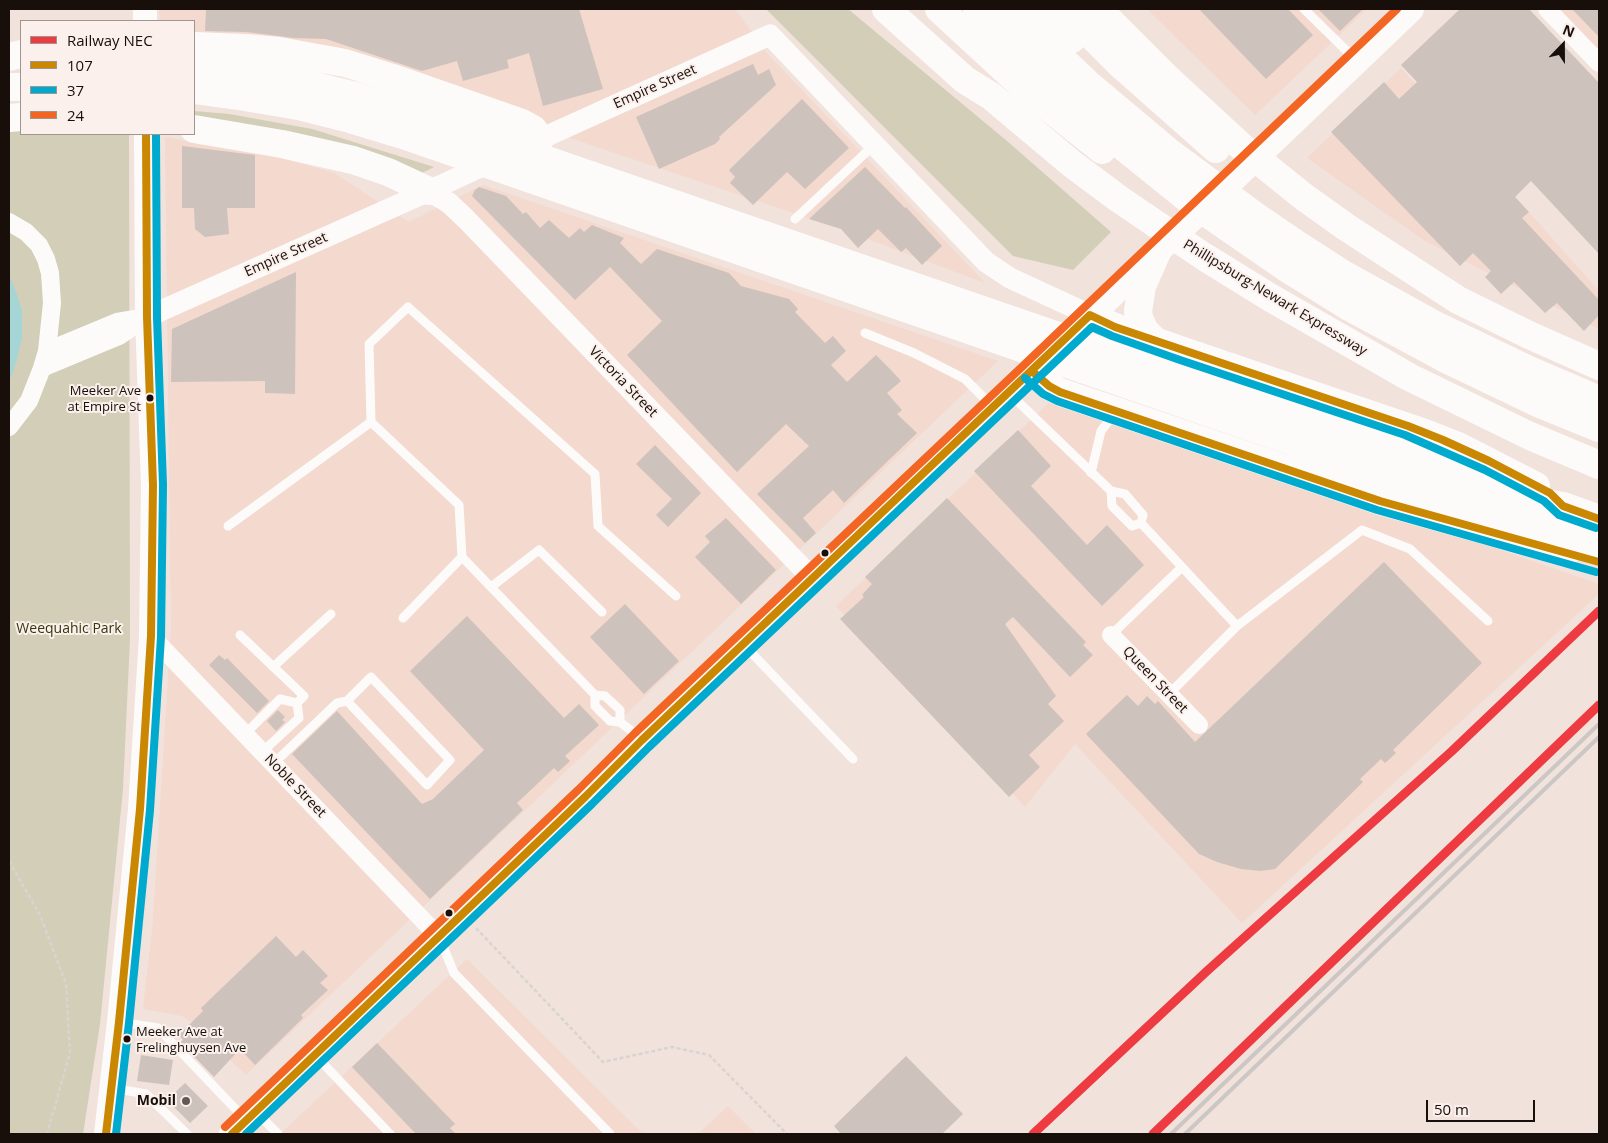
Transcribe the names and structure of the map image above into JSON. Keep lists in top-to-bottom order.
{
  "streets": {
    "highway": ["Phillipsburg-Newark Expressway"],
    "street": [
      "Empire Street",
      "Victoria Street",
      "Queen Street",
      "Noble Street"
    ]
  },
  "crossings": [
    ["Empire Street", "Victoria Street"]
  ],
  "parks": ["Weequahic Park"],
  "places": ["Meeker Ave at Empire St", "Meeker Ave at Frelinghuysen Ave", "Mobil"],
  "lines": [
    "transit line 24",
    "transit line 107",
    "transit line 37",
    "rail line NEC"
  ],
  "legend": [
    "Railway NEC",
    "107",
    "37",
    "24"
  ],
  "scale_bar": "50 m",
  "north": "top"
}
